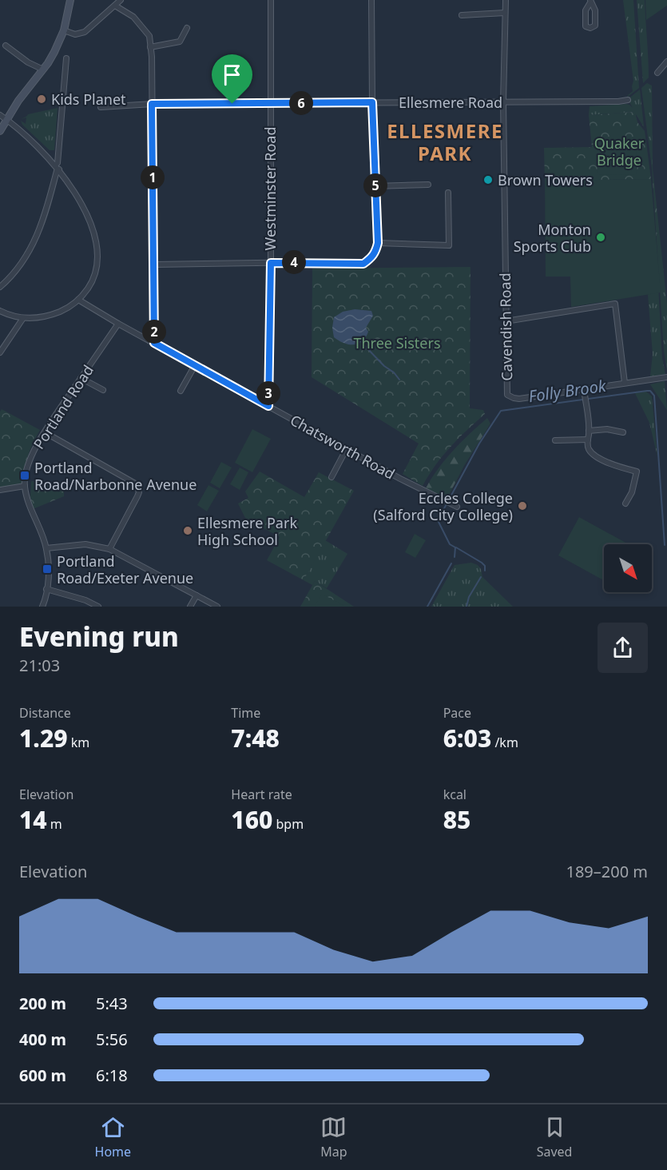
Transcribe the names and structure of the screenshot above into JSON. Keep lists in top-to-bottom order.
{
  "streets": {
    "street": [
      "Ellesmere Road",
      "Westminster Road",
      "Cavendish Road",
      "Portland Road",
      "Chatsworth Road"
    ]
  },
  "crossings": [
    ["Ellesmere Road", "Westminster Road"],
    ["Ellesmere Road", "Cavendish Road"],
    ["Westminster Road", "Chatsworth Road"],
    ["Portland Road", "Chatsworth Road"]
  ],
  "districts": ["ELLESMERE PARK"],
  "water": ["Folly Brook"],
  "parks": ["Quaker Bridge", "Three Sisters"],
  "places": {
    "other": [
      "Kids Planet",
      "Brown Towers",
      "Monton Sports Club",
      "Eccles College (Salford City College)",
      "Ellesmere Park High School"
    ],
    "transit": ["Portland Road/Narbonne Avenue", "Portland Road/Exeter Avenue"]
  },
  "north": "bottom right",
  "page": {
    "pins": [
      "6",
      "1",
      "5",
      "4",
      "2",
      "3"
    ],
    "heading": ["Evening run", "21:03"],
    "stats": [
      ["Distance", "1.29 km"],
      ["Time", "7:48"],
      ["Pace", "6:03 /km"],
      ["Elevation", "14 m"],
      ["Heart rate", "160 bpm"],
      ["kcal", "85"]
    ],
    "chart": ["Elevation", "189–200 m"],
    "list": [
      {
        "name": "200 m",
        "note": "5:43"
      },
      {
        "name": "400 m",
        "note": "5:56"
      },
      {
        "name": "600 m",
        "note": "6:18"
      }
    ],
    "tabs": ["Home", "Map", "Saved"]
  }
}
